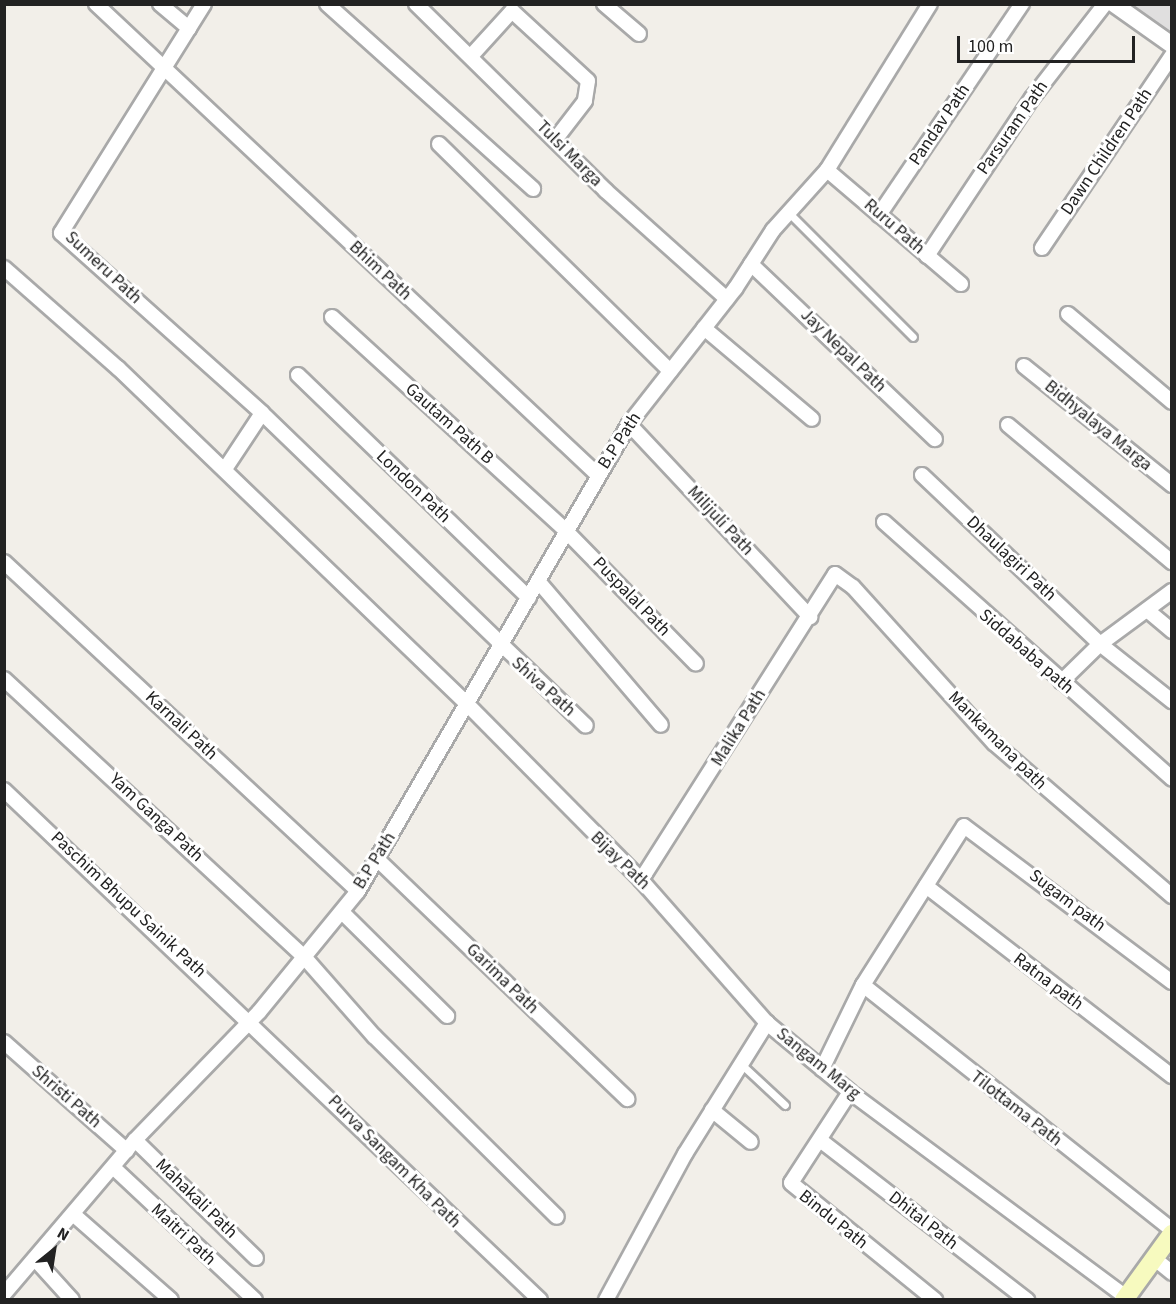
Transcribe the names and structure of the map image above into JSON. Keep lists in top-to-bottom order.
{
  "streets": {
    "street": [
      "Pandav Path",
      "Parsuram Path",
      "Dawn Children Path",
      "Tulsi Marga",
      "Ruru Path",
      "Sumeru Path",
      "Bhim Path",
      "Jay Nepal Path",
      "Gautam Path B",
      "Bidhyalaya Marga",
      "B.P Path",
      "London Path",
      "Milijuli Path",
      "Dhaulagiri Path",
      "Puspalal Path",
      "Siddababa path",
      "Shiva Path",
      "Karnali Path",
      "Malika Path",
      "Mankamana path",
      "Yam Ganga Path",
      "Bijay Path",
      "Sugam path",
      "Paschim Bhupu Sainik Path",
      "Garima Path",
      "Ratna path",
      "Sangam Marg",
      "Shristi Path",
      "Tilottama Path",
      "Purva Sangam Kha Path",
      "Mahakali Path",
      "Bindu Path",
      "Dhital Path",
      "Maitri Path"
    ]
  },
  "crossings": [
    ["Pandav Path", "Ruru Path"],
    ["Parsuram Path", "Ruru Path"],
    ["Tulsi Marga", "B.P Path"],
    ["Ruru Path", "B.P Path"],
    ["Sumeru Path", "Bhim Path"],
    ["Sumeru Path", "Shiva Path"],
    ["Bhim Path", "B.P Path"],
    ["Jay Nepal Path", "B.P Path"],
    ["Gautam Path B", "B.P Path"],
    ["Gautam Path B", "Puspalal Path"],
    ["B.P Path", "London Path"],
    ["B.P Path", "Milijuli Path"],
    ["B.P Path", "Puspalal Path"],
    ["B.P Path", "Shiva Path"],
    ["B.P Path", "Karnali Path"],
    ["B.P Path", "Yam Ganga Path"],
    ["B.P Path", "Bijay Path"],
    ["B.P Path", "Paschim Bhupu Sainik Path"],
    ["B.P Path", "Garima Path"],
    ["B.P Path", "Shristi Path"],
    ["B.P Path", "Purva Sangam Kha Path"],
    ["B.P Path", "Mahakali Path"],
    ["B.P Path", "Maitri Path"],
    ["Milijuli Path", "Malika Path"],
    ["Malika Path", "Mankamana path"],
    ["Malika Path", "Bijay Path"],
    ["Bijay Path", "Sangam Marg"],
    ["Sugam path", "Ratna path"],
    ["Paschim Bhupu Sainik Path", "Purva Sangam Kha Path"],
    ["Sangam Marg", "Bindu Path"],
    ["Shristi Path", "Mahakali Path"],
    ["Bindu Path", "Dhital Path"]
  ],
  "scale_bar": "100 m",
  "north": "top right"
}
